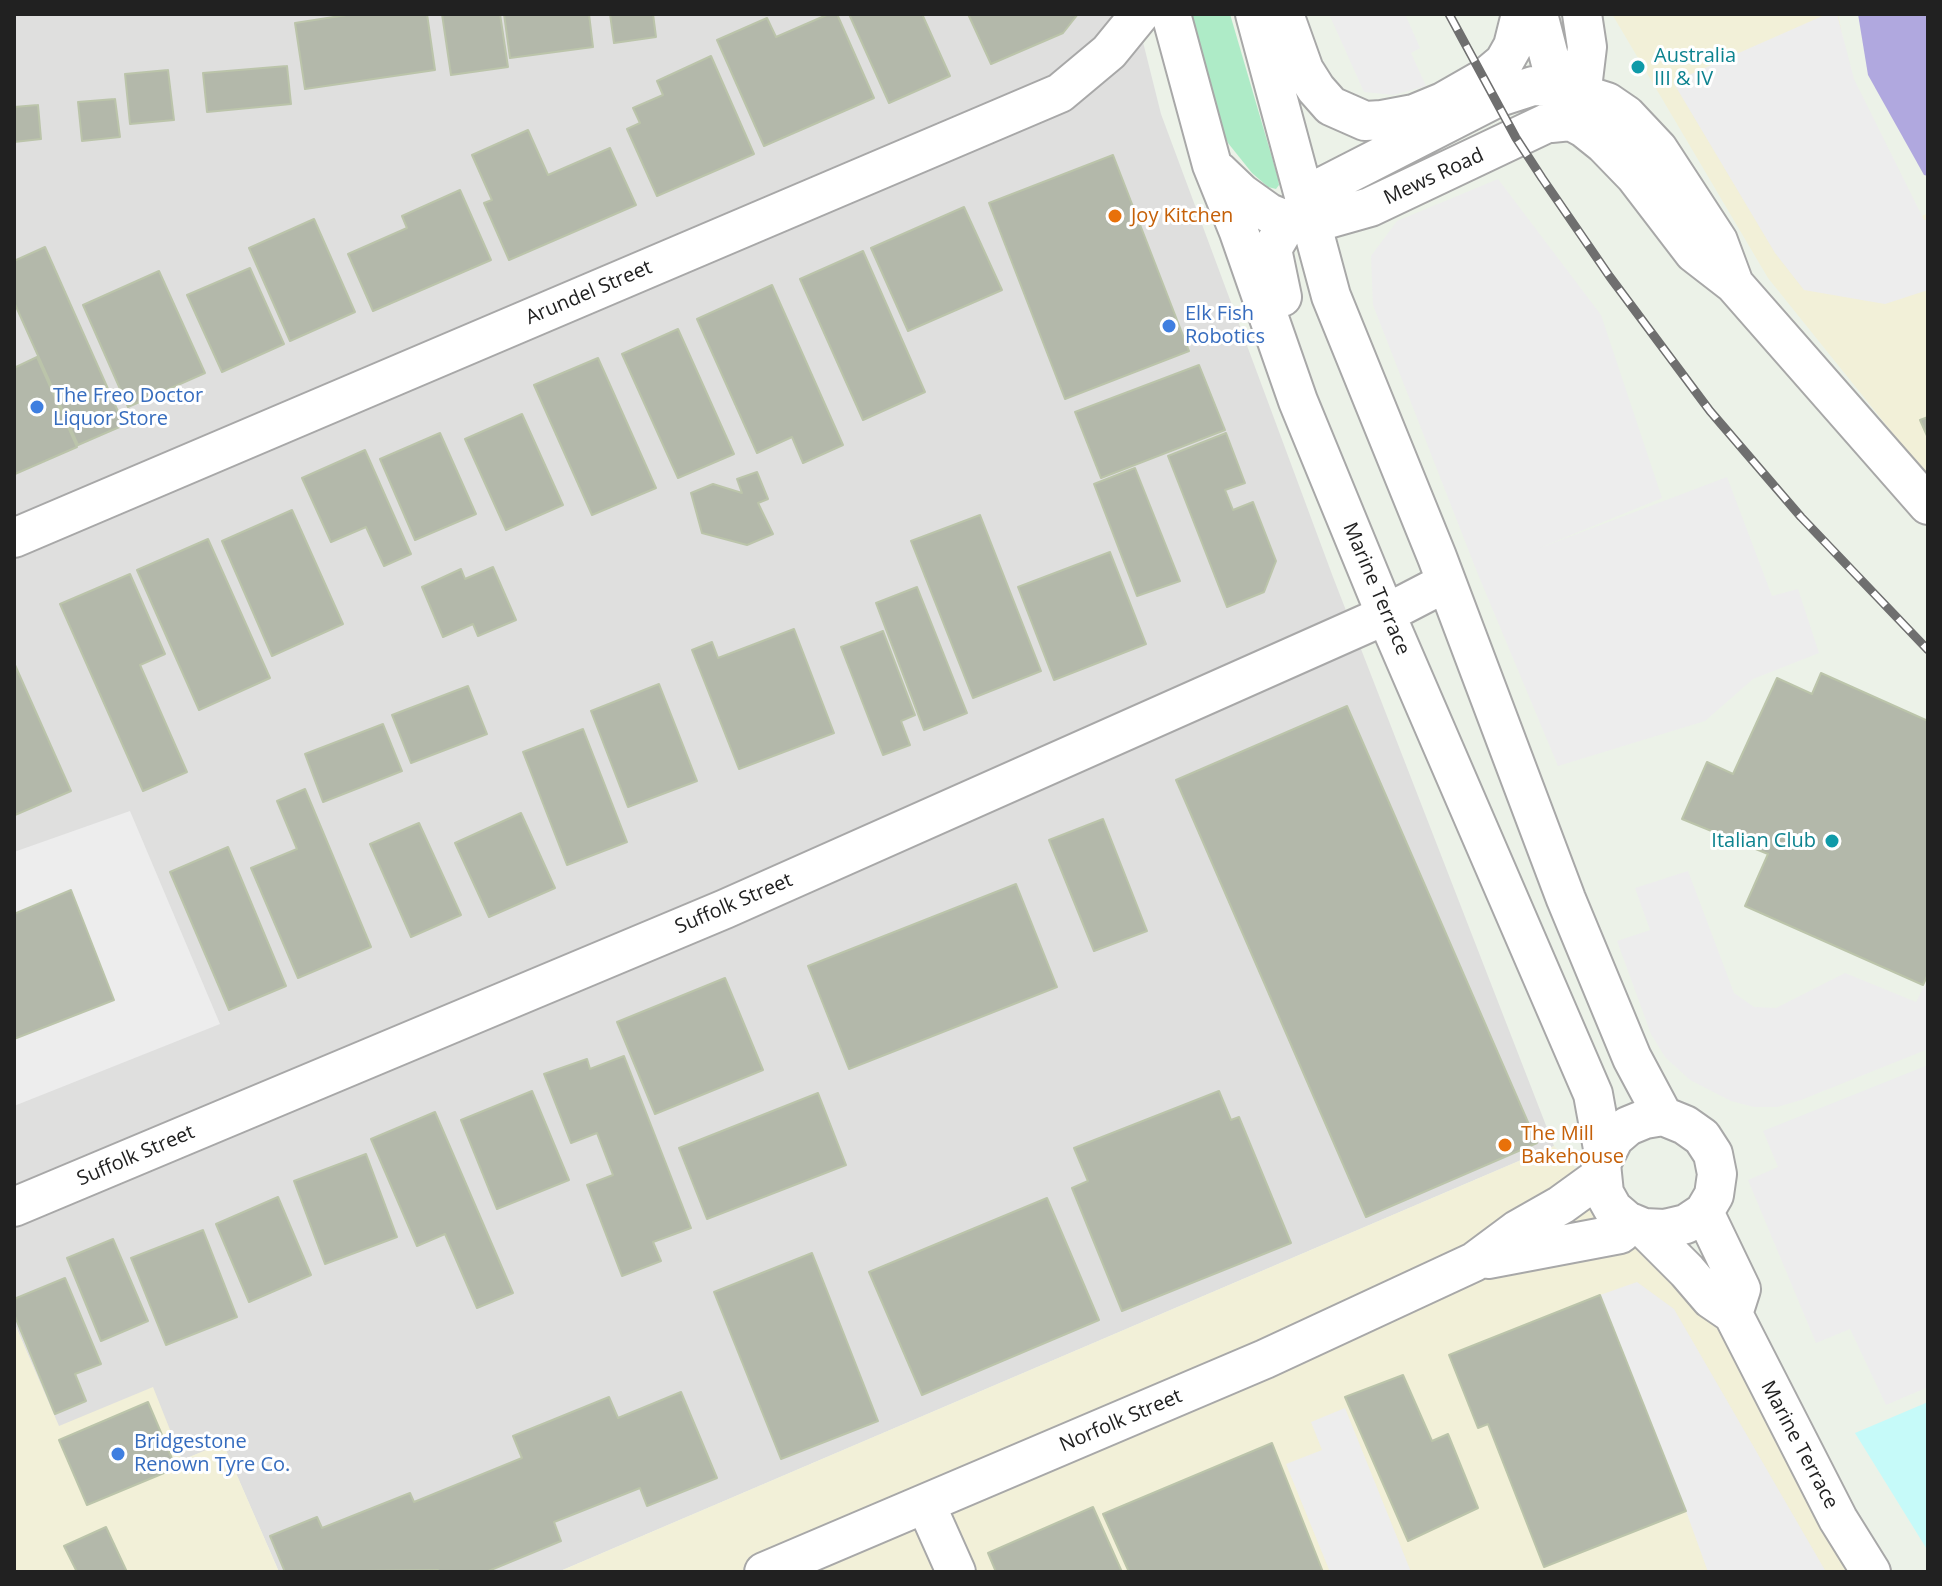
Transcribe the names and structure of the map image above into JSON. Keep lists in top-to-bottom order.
{
  "streets": {
    "street": [
      "Mews Road",
      "Arundel Street",
      "Marine Terrace",
      "Suffolk Street",
      "Norfolk Street"
    ]
  },
  "crossings": [
    ["Marine Terrace", "Suffolk Street"],
    ["Marine Terrace", "Norfolk Street"]
  ],
  "places": [
    "Australia III & IV",
    "Joy Kitchen",
    "Elk Fish Robotics",
    "The Freo Doctor Liquor Store",
    "Italian Club",
    "The Mill Bakehouse",
    "Bridgestone Renown Tyre Co."
  ]
}
